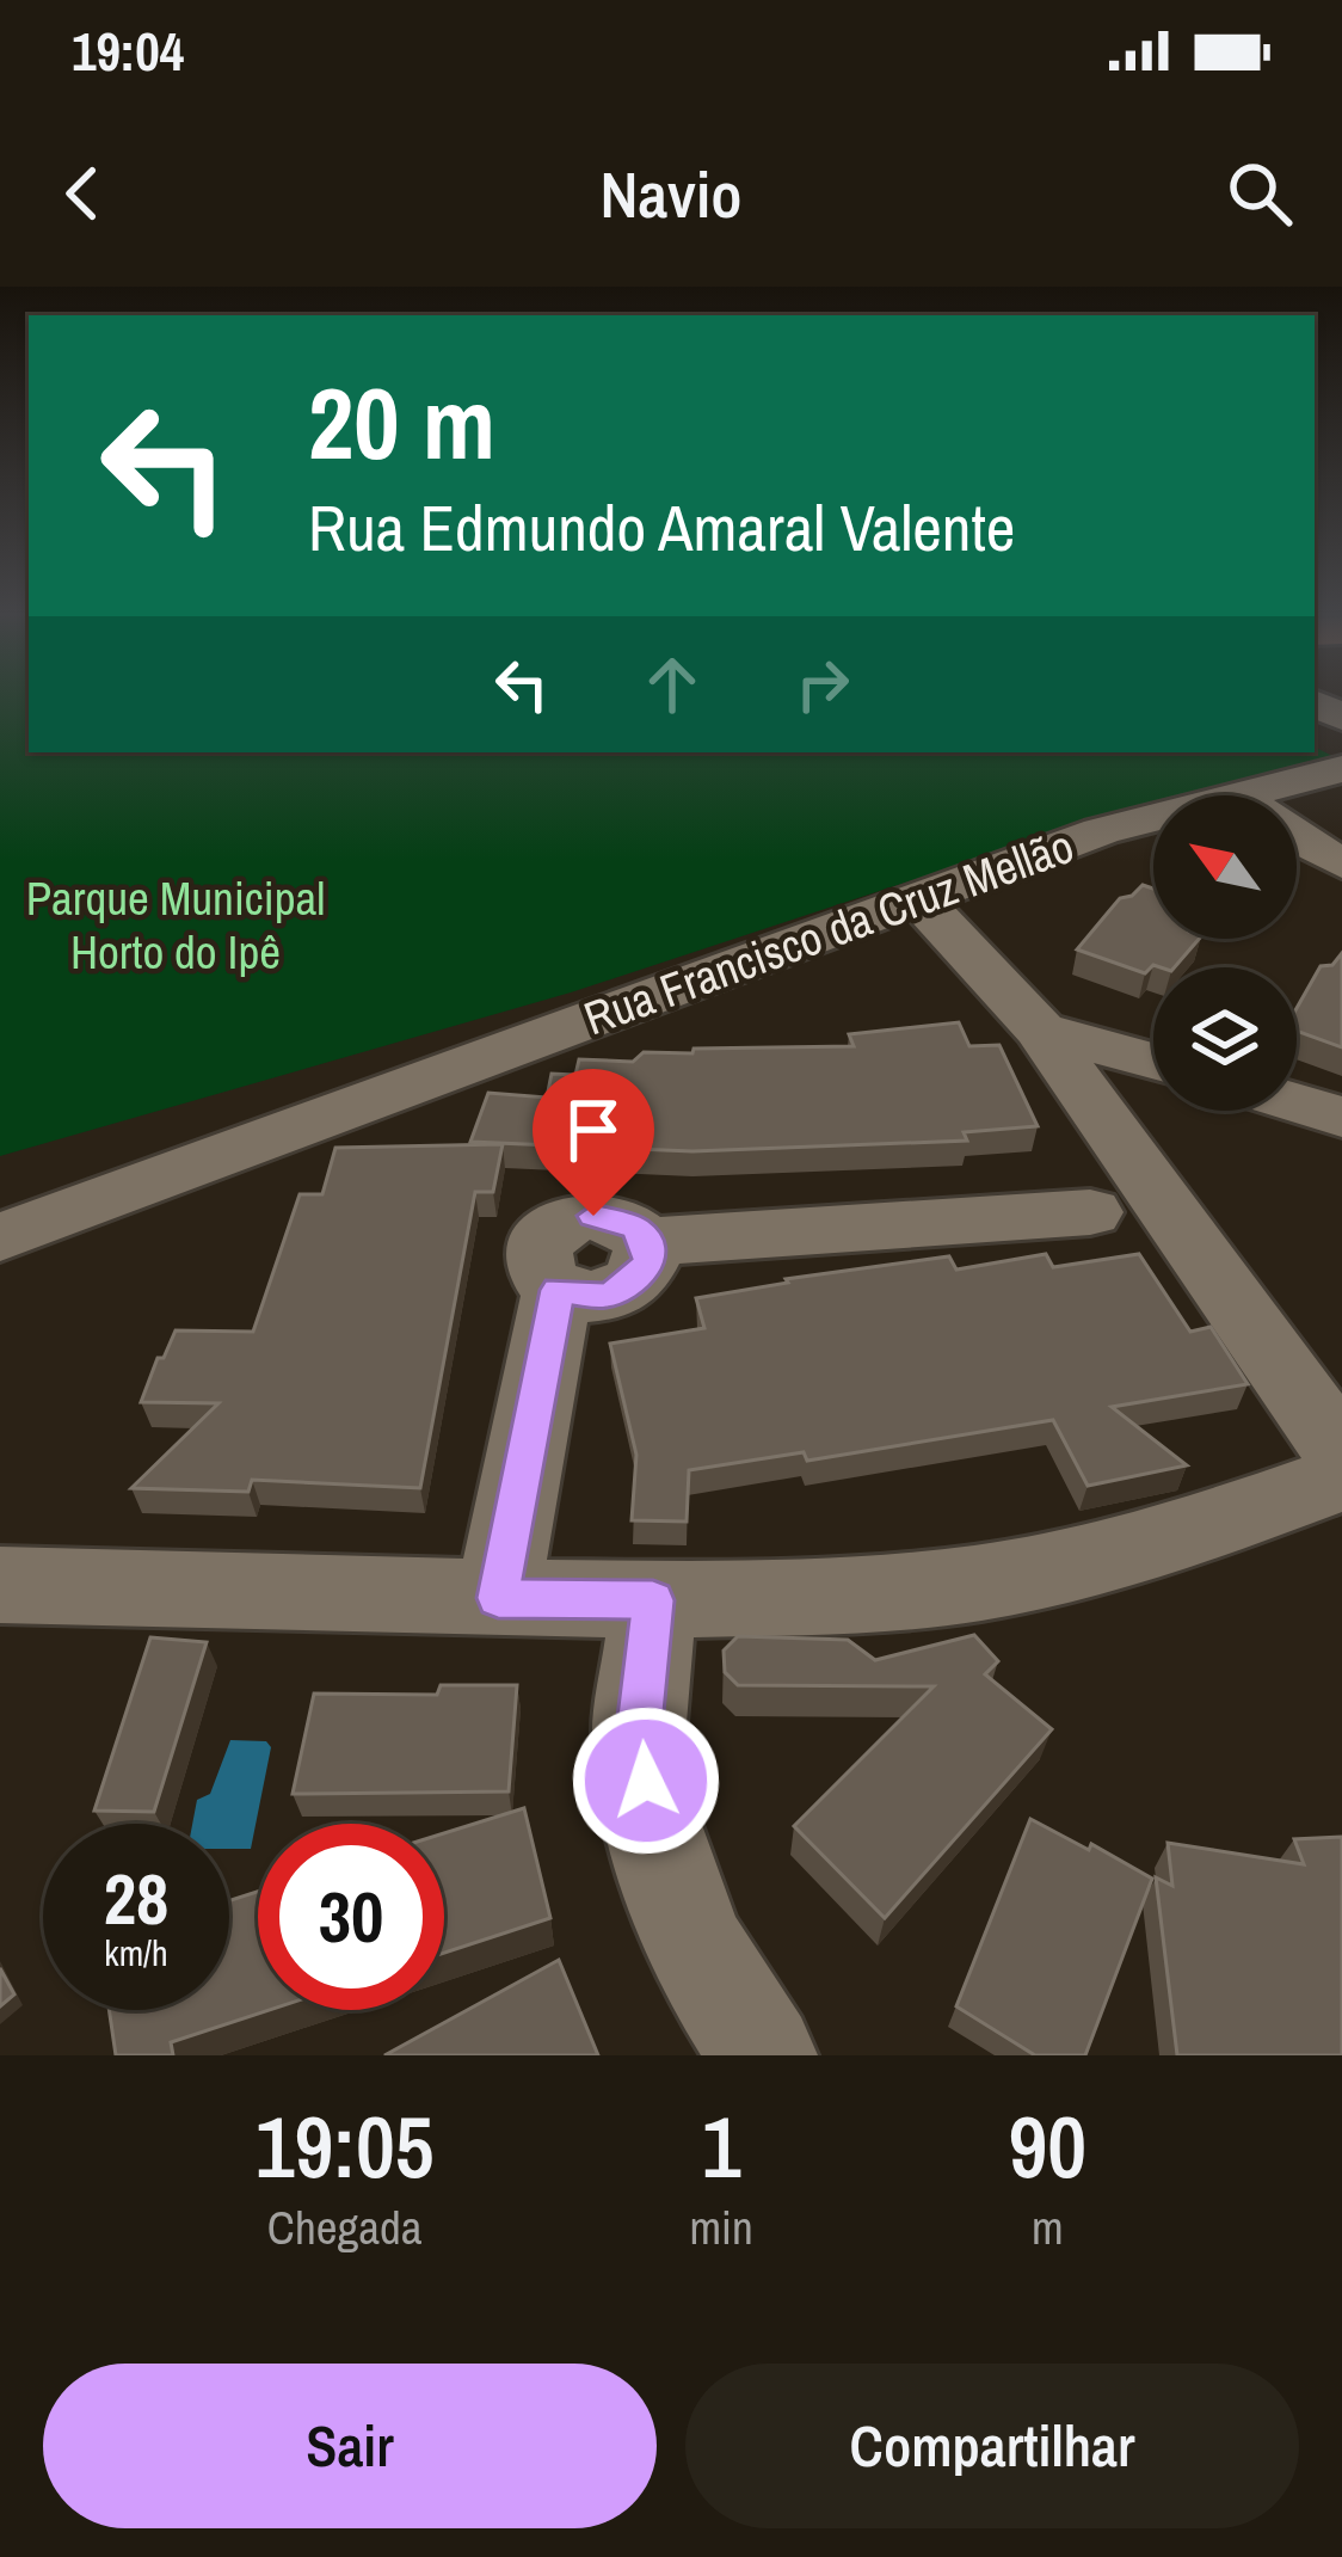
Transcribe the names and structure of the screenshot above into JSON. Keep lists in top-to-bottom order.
{
  "streets": {
    "street": ["Rua Francisco da Cruz Mellão"]
  },
  "parks": ["Parque Municipal Horto do Ipê"],
  "north": "top left",
  "page": {
    "status": "19:04",
    "header": "Navio",
    "turn": ["20 m", "Rua Edmundo Amaral Valente"],
    "speed": "28 km/h",
    "limit": "30",
    "eta": [
      "19:05",
      "Chegada",
      "1",
      "min",
      "90",
      "m"
    ],
    "buttons": ["Sair", "Compartilhar"]
  }
}
